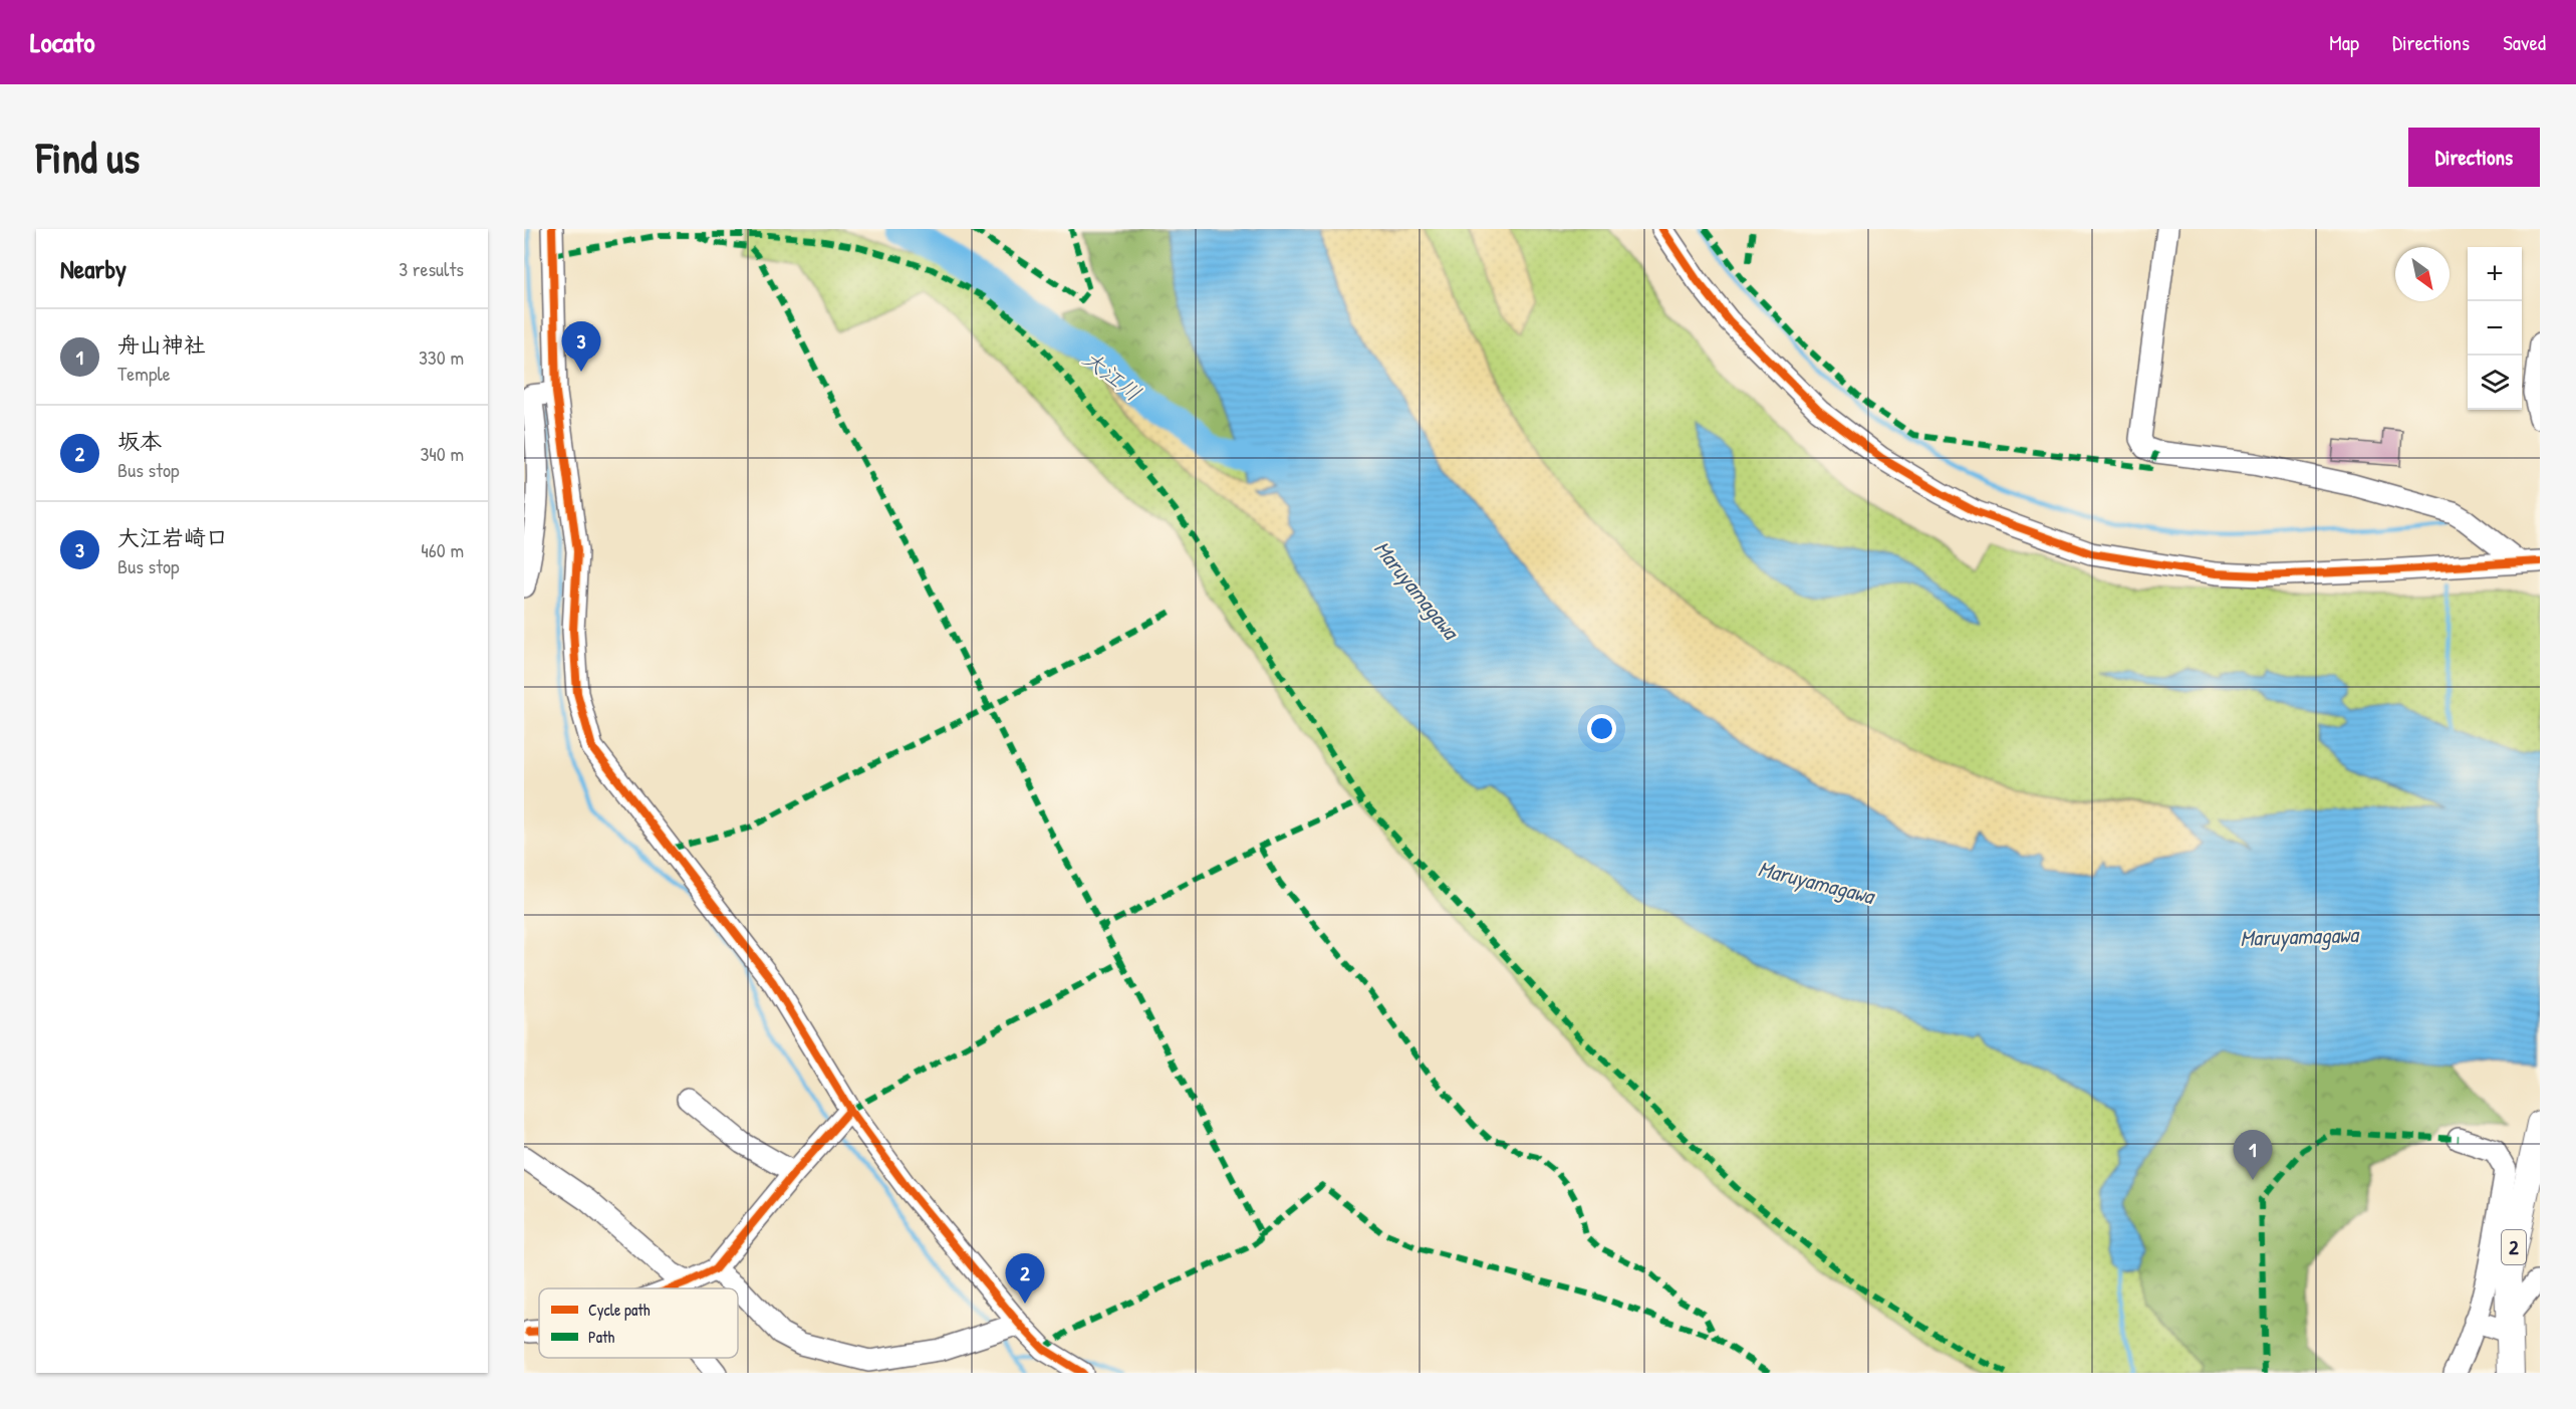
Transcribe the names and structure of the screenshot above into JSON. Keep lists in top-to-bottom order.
{
  "streets": {
    "main road": ["2"]
  },
  "water": ["大江川", "Maruyamagawa"],
  "legend": ["Cycle path", "Path"],
  "north": "bottom right",
  "page": {
    "header": "Locato",
    "nav": ["Map", "Directions", "Saved"],
    "buttons": "Directions",
    "title": "Find us",
    "heading": ["Nearby", "3 results"],
    "map_buttons": ["+", "−"],
    "list": [
      {
        "mark": "1",
        "name": "舟山神社",
        "note": "Temple",
        "value": "330 m"
      },
      {
        "mark": "2",
        "name": "坂本",
        "note": "Bus stop",
        "value": "340 m"
      },
      {
        "mark": "3",
        "name": "大江岩崎口",
        "note": "Bus stop",
        "value": "460 m"
      }
    ],
    "pins": ["3", "1", "2"]
  }
}
